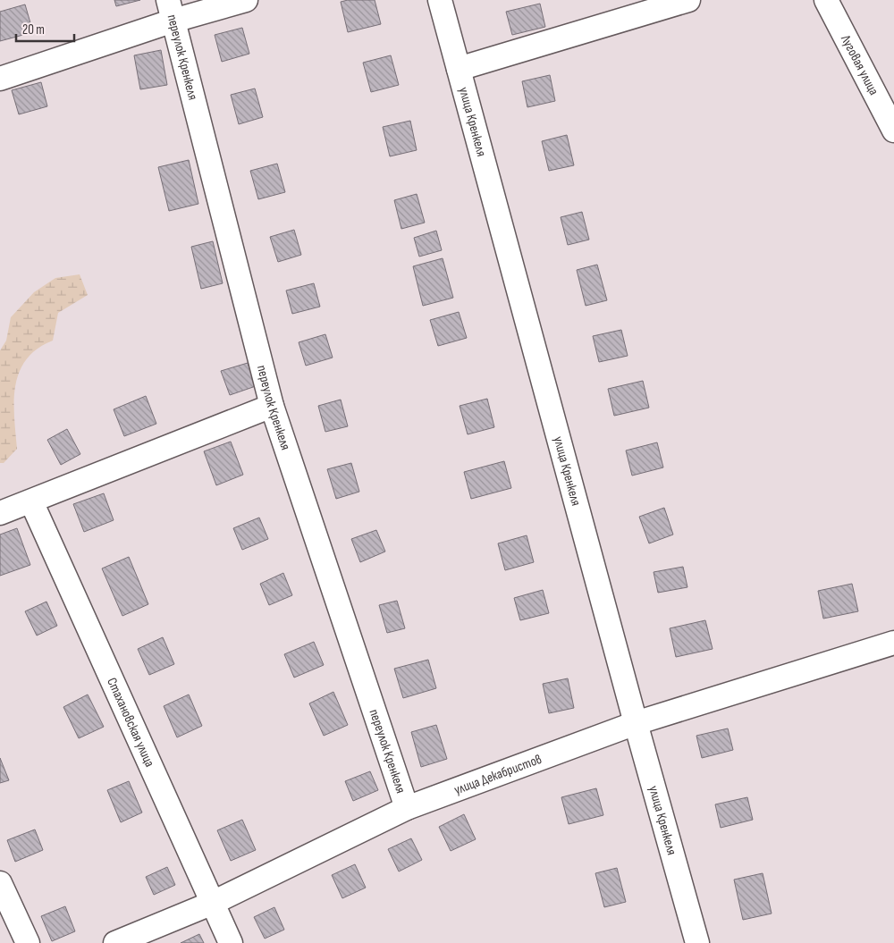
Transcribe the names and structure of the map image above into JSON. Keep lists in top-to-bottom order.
{
  "streets": {
    "street": [
      "переулок Кренкеля",
      "Луговая улица",
      "улица Кренкеля",
      "Стахановская улица",
      "улица Декабристов"
    ]
  },
  "crossings": [
    ["переулок Кренкеля", "улица Декабристов"],
    ["улица Кренкеля", "улица Декабристов"],
    ["Стахановская улица", "улица Декабристов"]
  ],
  "scale_bar": "20 m"
}
